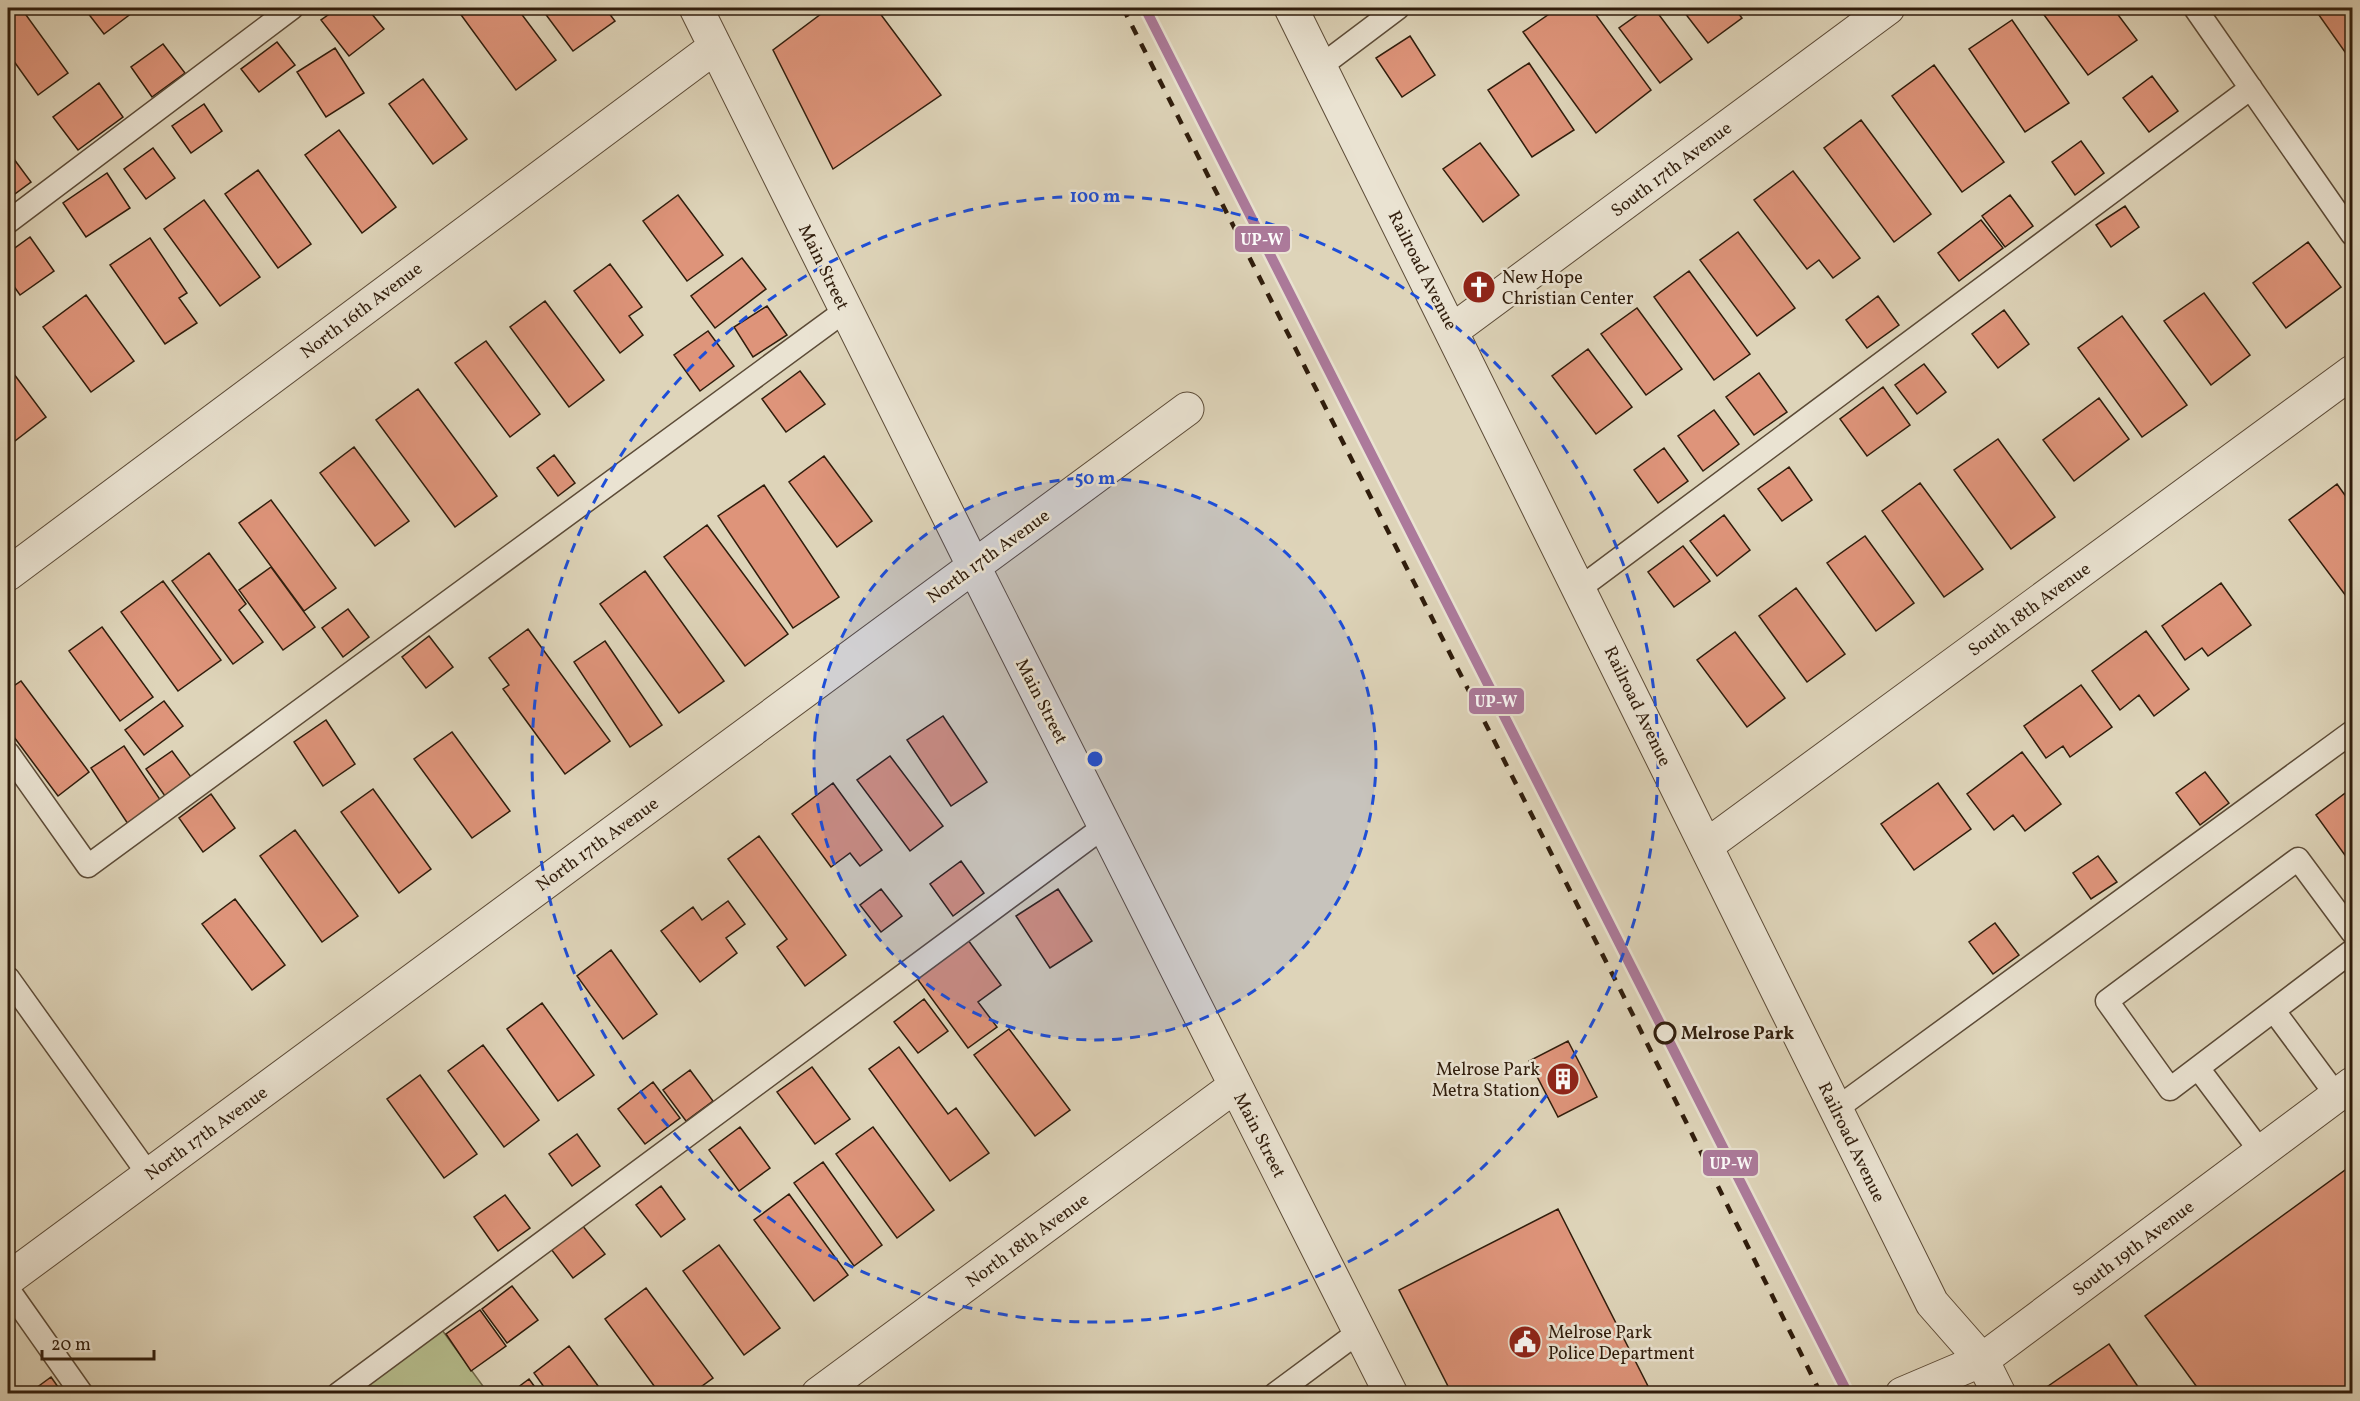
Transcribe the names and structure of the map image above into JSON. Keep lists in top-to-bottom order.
{
  "streets": {
    "street": [
      "South 17th Avenue",
      "Main Street",
      "Railroad Avenue",
      "North 16th Avenue",
      "North 17th Avenue",
      "South 18th Avenue",
      "North 18th Avenue",
      "South 19th Avenue"
    ]
  },
  "crossings": [
    ["South 17th Avenue", "Railroad Avenue"],
    ["Main Street", "North 16th Avenue"],
    ["Main Street", "North 17th Avenue"],
    ["Main Street", "North 18th Avenue"],
    ["Railroad Avenue", "South 18th Avenue"],
    ["Railroad Avenue", "South 19th Avenue"]
  ],
  "places": {
    "church": ["New Hope Christian Center"],
    "other": ["Melrose Park"],
    "building": ["Melrose Park Metra Station"],
    "public building": ["Melrose Park Police Department"]
  },
  "lines": ["transit line UP-W"],
  "scale_bar": "20 m",
  "rings": ["100 m", "50 m"]
}
